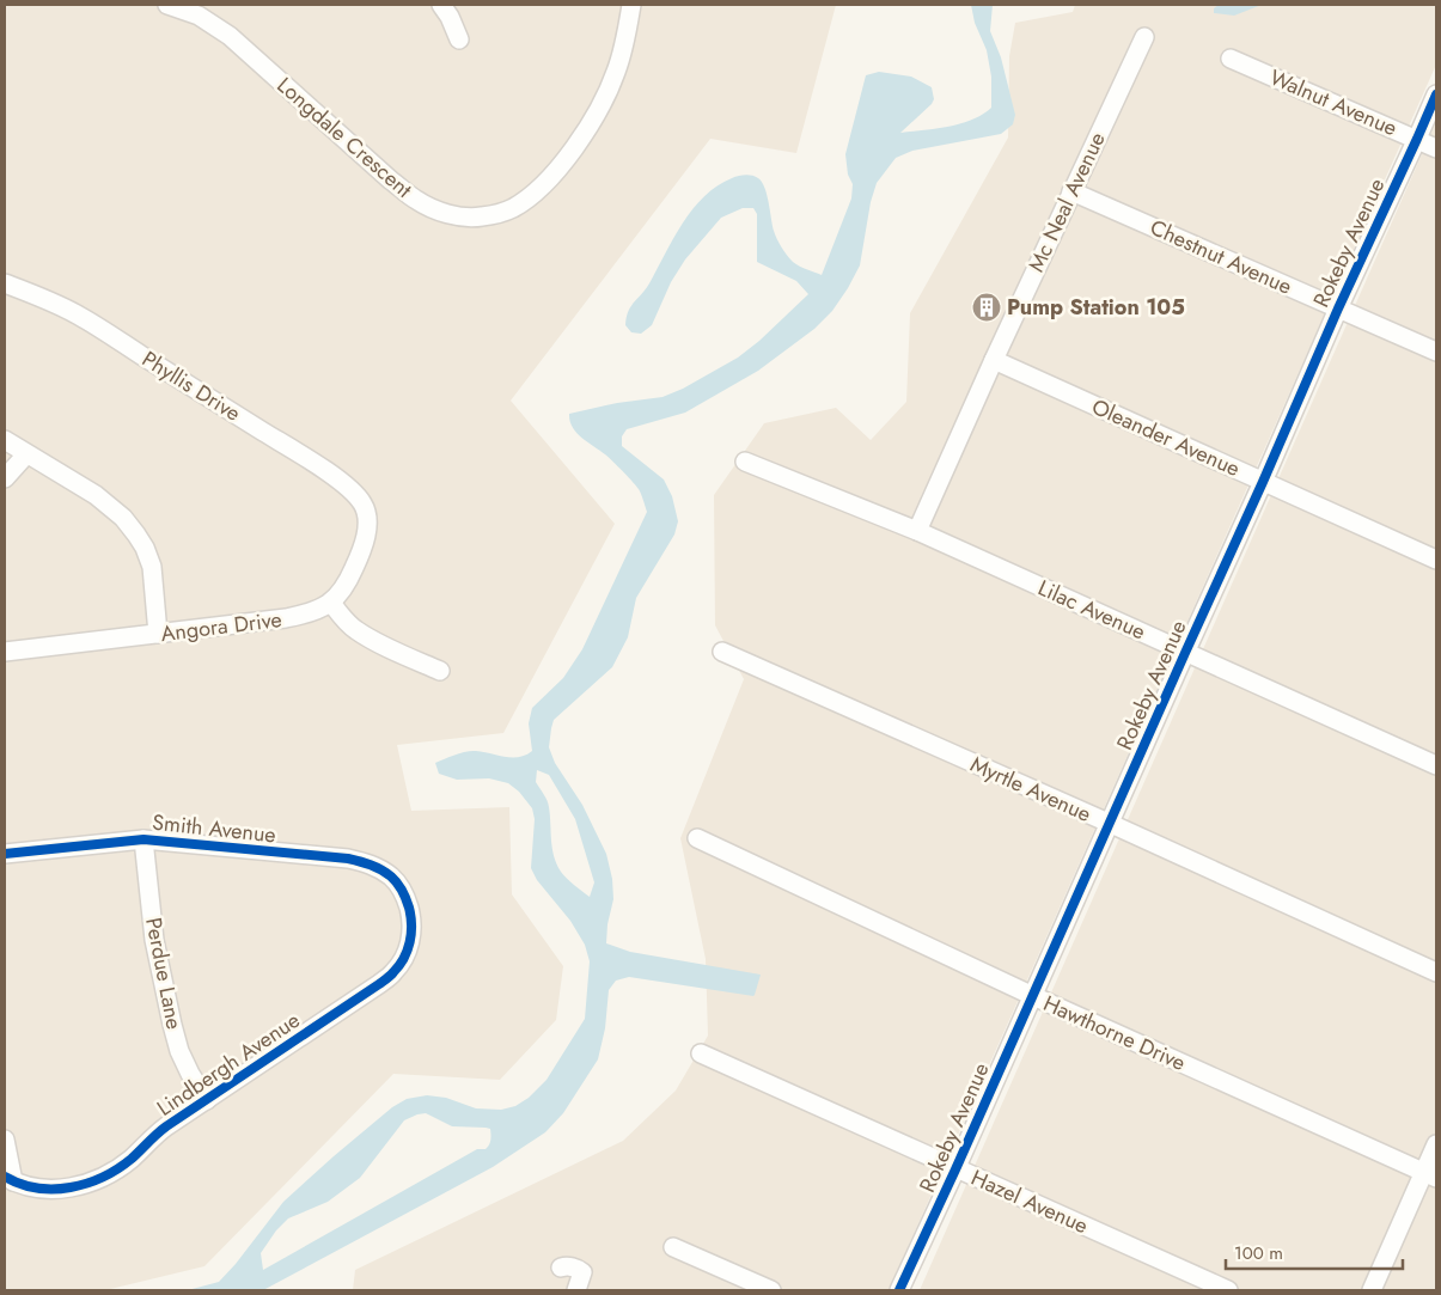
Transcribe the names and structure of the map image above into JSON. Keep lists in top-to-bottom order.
{
  "streets": {
    "street": [
      "Walnut Avenue",
      "Longdale Crescent",
      "Mc Neal Avenue",
      "Rokeby Avenue",
      "Chestnut Avenue",
      "Phyllis Drive",
      "Oleander Avenue",
      "Lilac Avenue",
      "Angora Drive",
      "Myrtle Avenue",
      "Smith Avenue",
      "Perdue Lane",
      "Hawthorne Drive",
      "Lindbergh Avenue",
      "Hazel Avenue"
    ]
  },
  "crossings": [
    ["Walnut Avenue", "Rokeby Avenue"],
    ["Mc Neal Avenue", "Chestnut Avenue"],
    ["Mc Neal Avenue", "Oleander Avenue"],
    ["Mc Neal Avenue", "Lilac Avenue"],
    ["Rokeby Avenue", "Chestnut Avenue"],
    ["Rokeby Avenue", "Oleander Avenue"],
    ["Rokeby Avenue", "Lilac Avenue"],
    ["Rokeby Avenue", "Myrtle Avenue"],
    ["Rokeby Avenue", "Hawthorne Drive"],
    ["Rokeby Avenue", "Hazel Avenue"],
    ["Phyllis Drive", "Angora Drive"],
    ["Smith Avenue", "Perdue Lane"],
    ["Smith Avenue", "Lindbergh Avenue"],
    ["Perdue Lane", "Lindbergh Avenue"]
  ],
  "places": {
    "building": ["Pump Station 105"]
  },
  "scale_bar": "100 m"
}
